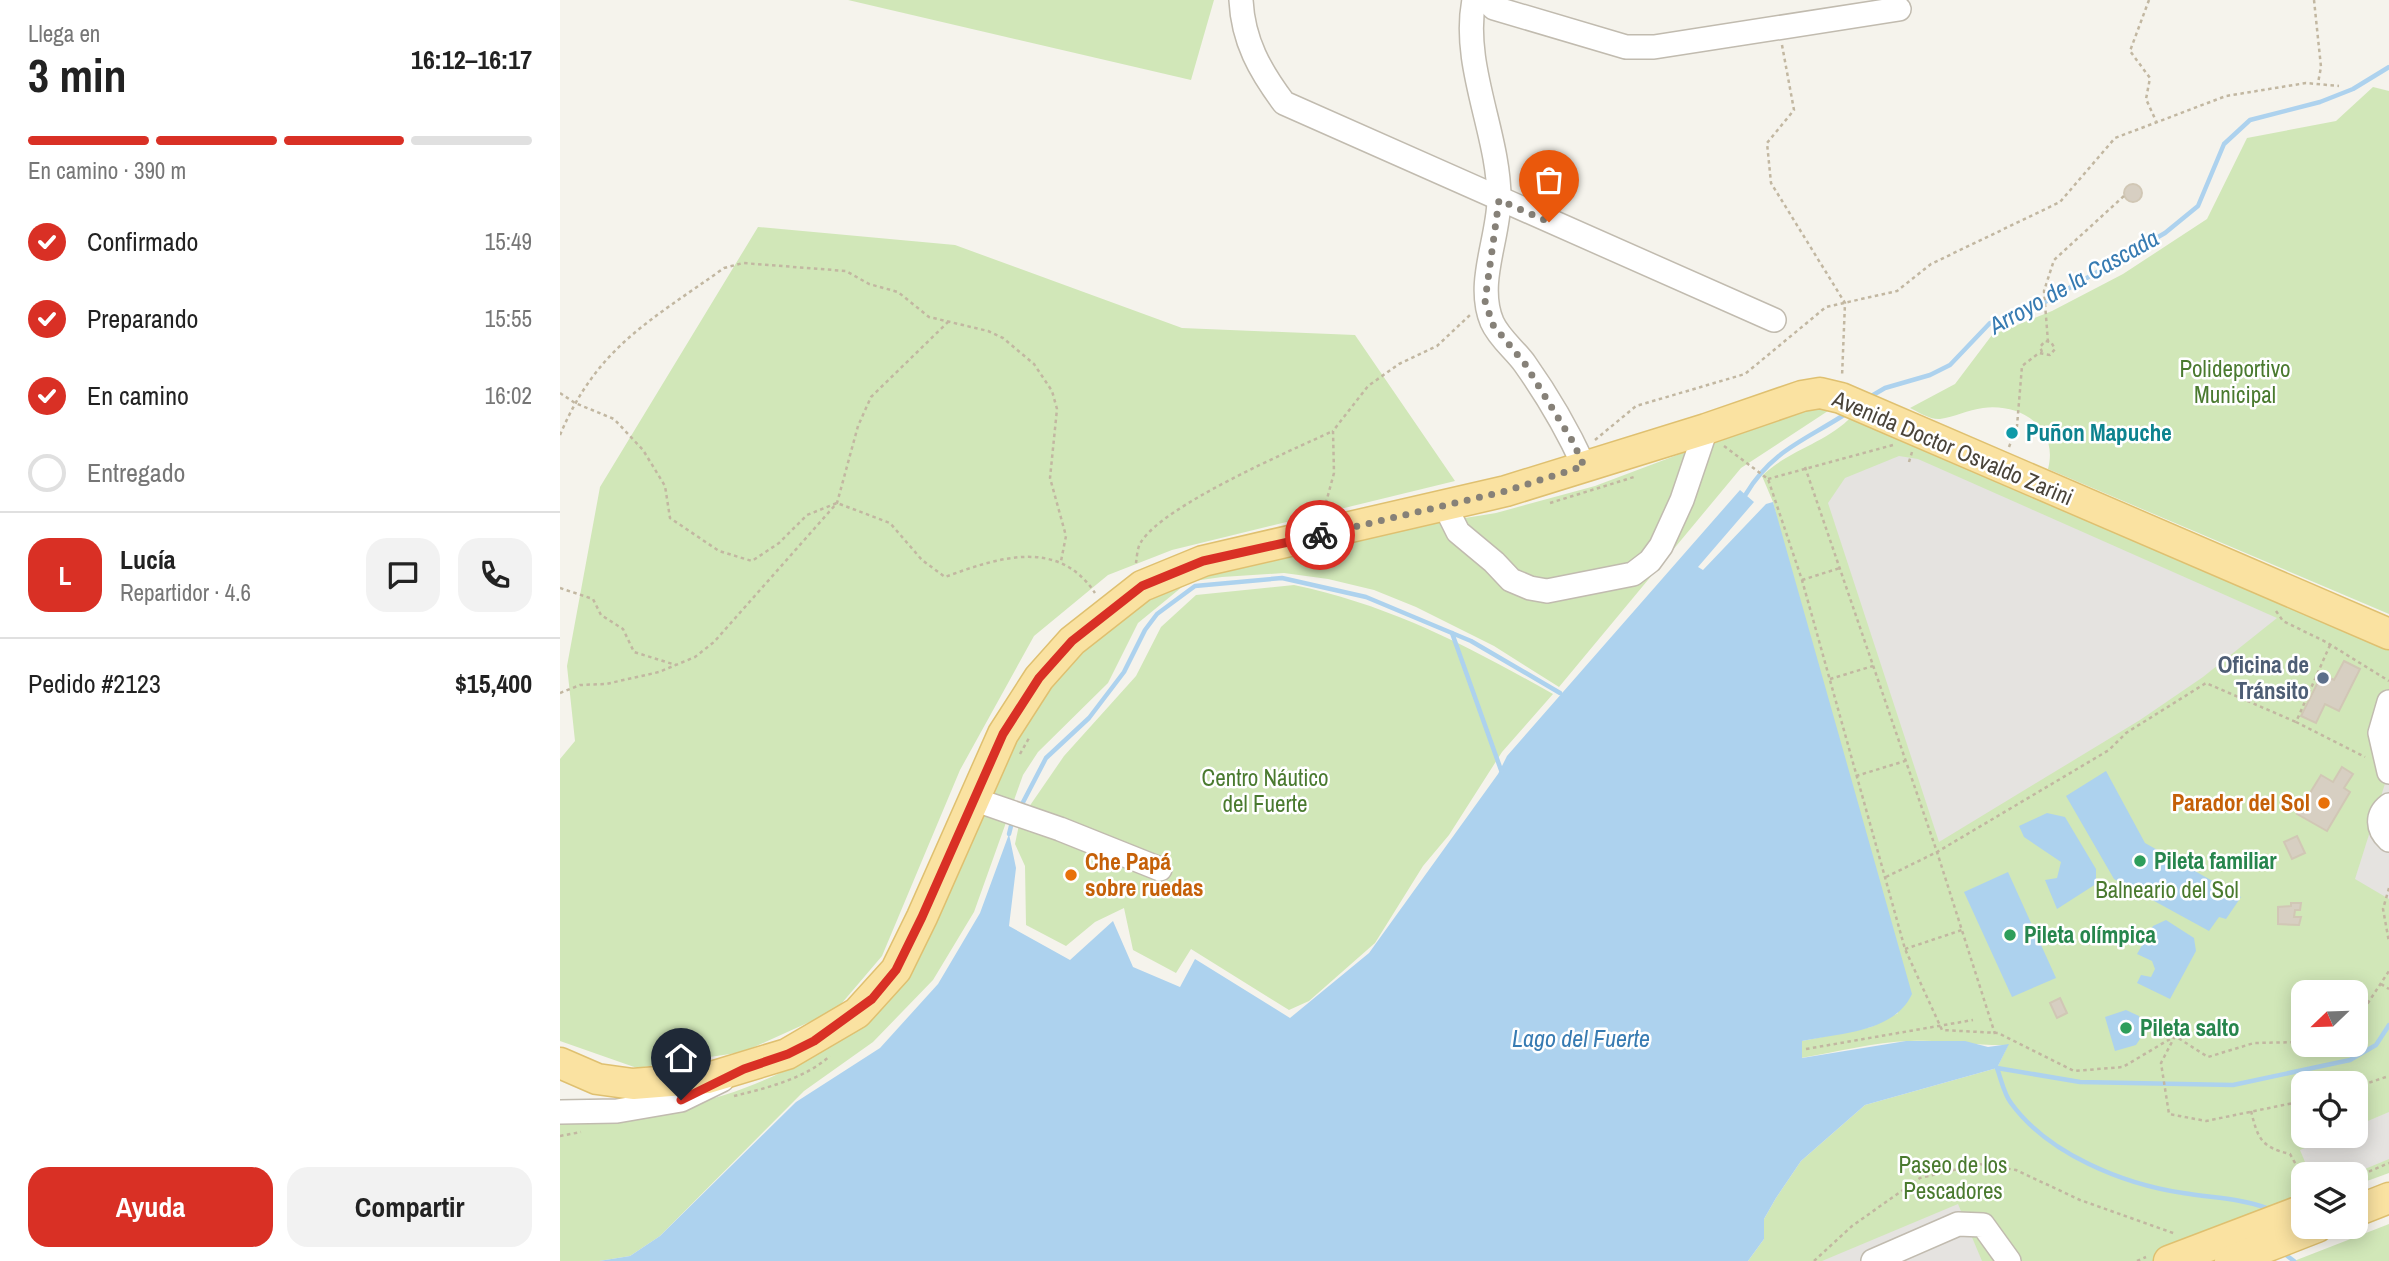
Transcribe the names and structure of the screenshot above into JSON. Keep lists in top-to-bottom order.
{
  "streets": {
    "main road": ["Avenida Doctor Osvaldo Zarini"]
  },
  "water": ["Arroyo de la Cascada", "Lago del Fuerte"],
  "parks": [
    "Polideportivo Municipal",
    "Centro Náutico del Fuerte",
    "Balneario del Sol",
    "Paseo de los Pescadores"
  ],
  "places": [
    "Puñon Mapuche",
    "Oficina de Tránsito",
    "Parador del Sol",
    "Pileta familiar",
    "Che Papá sobre ruedas",
    "Pileta olímpica",
    "Pileta salto"
  ],
  "north": "bottom left",
  "page": {
    "heading": ["3 min", "Llega en", "16:12–16:17"],
    "panel": [
      "Lucía",
      "Repartidor · 4.6",
      "Pedido #2123",
      "$15,400"
    ],
    "bar": "En camino · 390 m",
    "list": [
      ["Confirmado", "15:49"],
      ["Preparando", "15:55"],
      ["En camino", "16:02"],
      "Entregado"
    ],
    "round": "L",
    "buttons": ["Ayuda", "Compartir"]
  }
}
